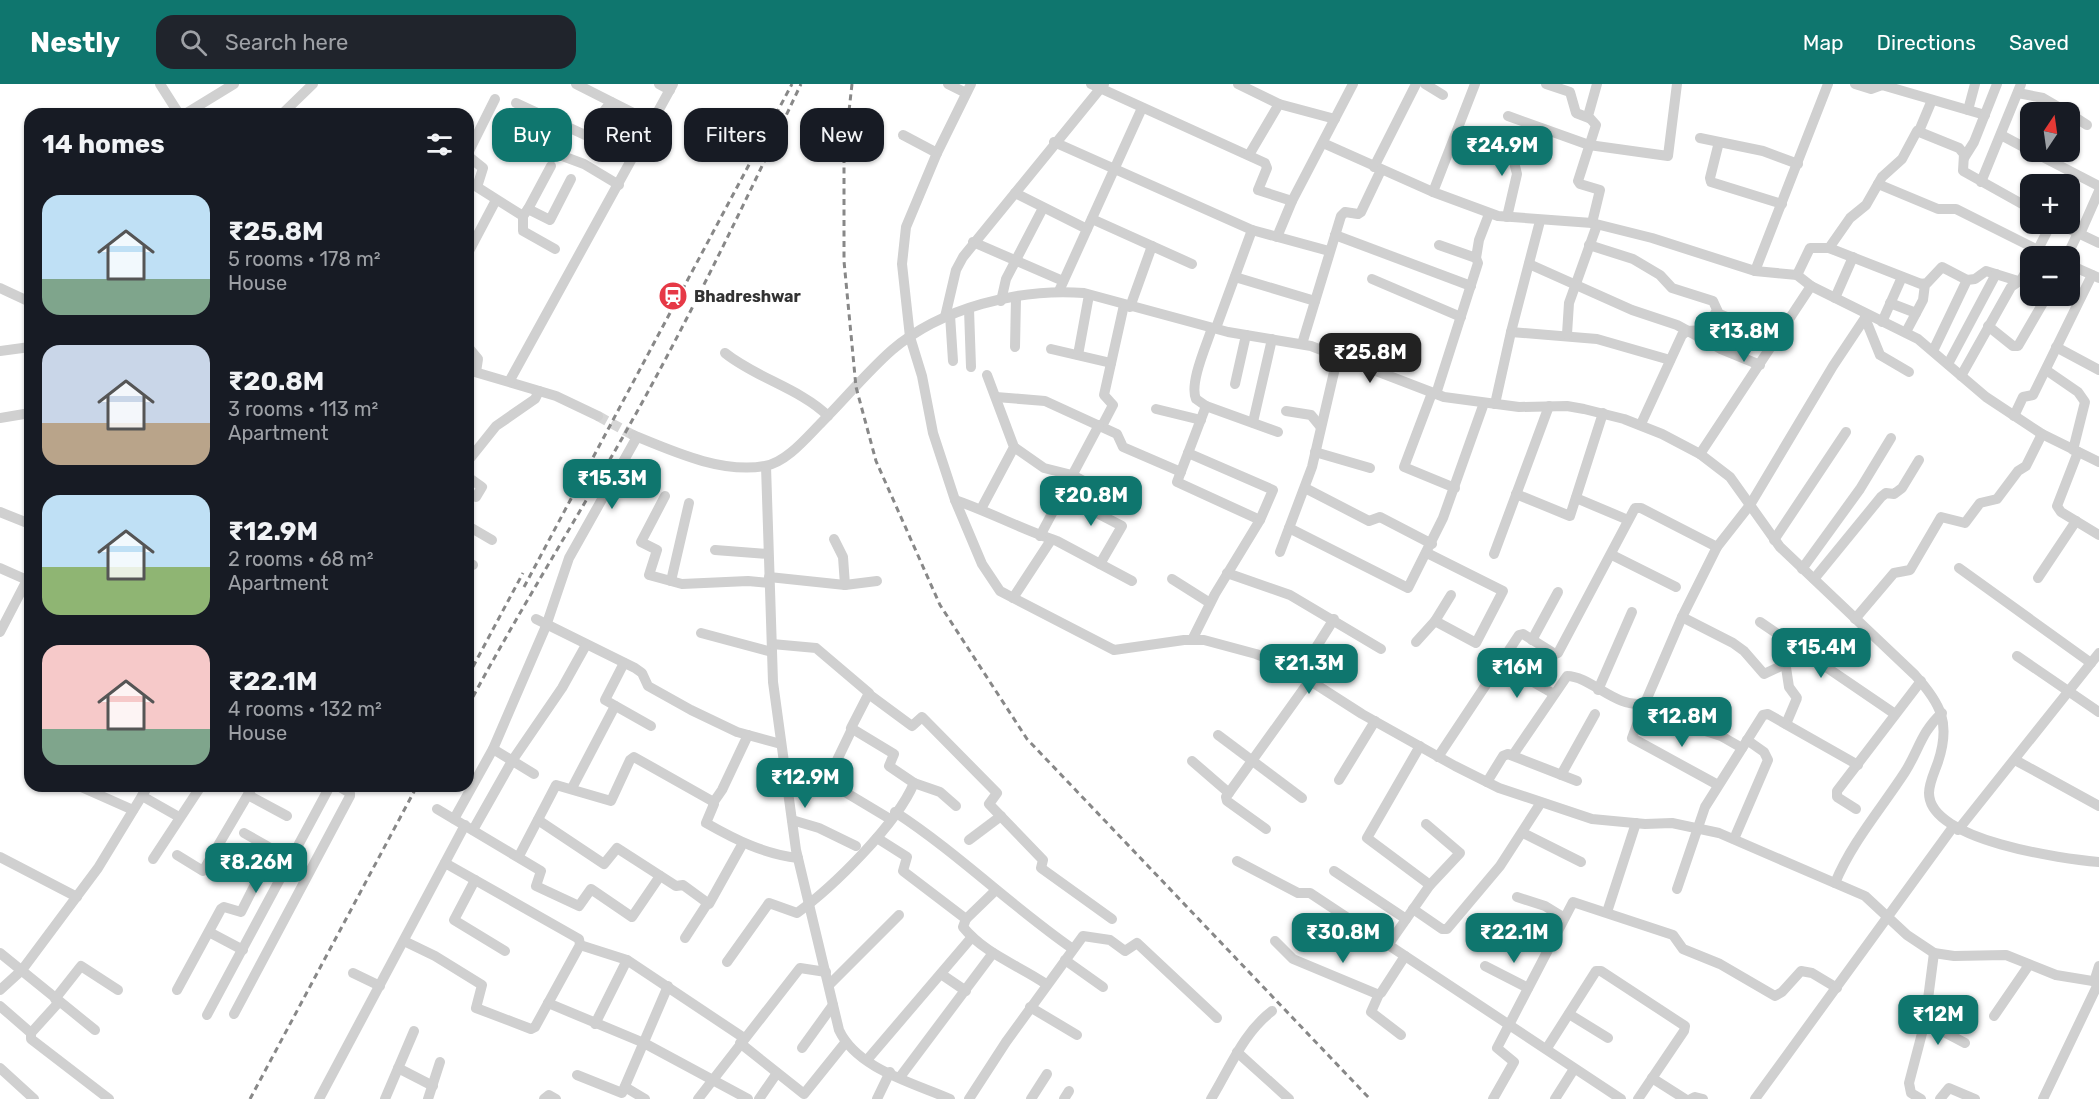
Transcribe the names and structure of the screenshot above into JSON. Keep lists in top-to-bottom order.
{
  "places": {
    "station": ["Bhadreshwar"]
  },
  "north": "top",
  "page": {
    "header": "Nestly",
    "search": "Search here",
    "nav": ["Map", "Directions", "Saved"],
    "map_buttons": ["+", "−"],
    "chip": [
      "Buy",
      "Rent",
      "Filters",
      "New"
    ],
    "heading": "14 homes",
    "price": [
      "₹24.9M",
      "₹13.8M",
      "₹25.8M",
      "₹15.3M",
      "₹20.8M",
      "₹15.4M",
      "₹21.3M",
      "₹16M",
      "₹12.8M",
      "₹12.9M",
      "₹8.26M",
      "₹30.8M",
      "₹22.1M",
      "₹12M"
    ],
    "list": [
      {
        "name": "₹25.8M",
        "note": "5 rooms · 178 m² · House"
      },
      {
        "name": "₹20.8M",
        "note": "3 rooms · 113 m² · Apartment"
      },
      {
        "name": "₹12.9M",
        "note": "2 rooms · 68 m² · Apartment"
      },
      {
        "name": "₹22.1M",
        "note": "4 rooms · 132 m² · House"
      }
    ]
  }
}
